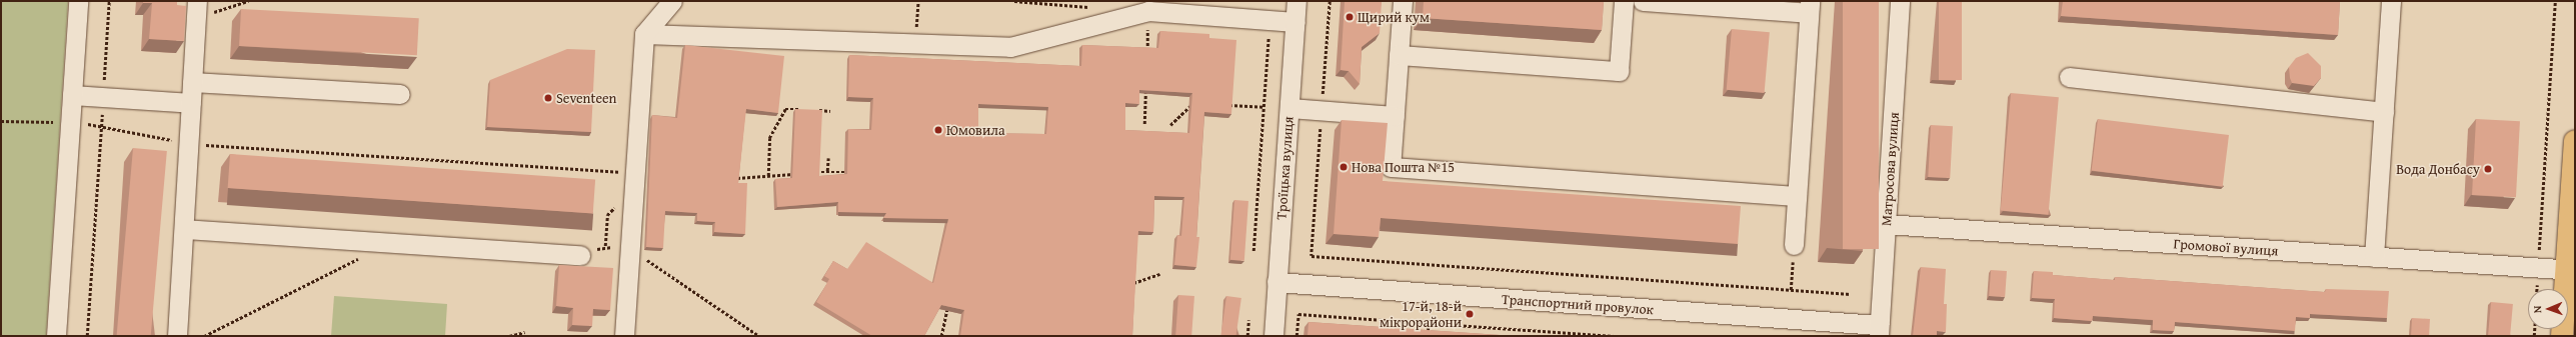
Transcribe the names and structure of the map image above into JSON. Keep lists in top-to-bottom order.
{
  "streets": {
    "street": [
      "Троїцька вулиця",
      "Матросова вулиця",
      "Громової вулиця",
      "Транспортний провулок"
    ]
  },
  "crossings": [
    ["Троїцька вулиця", "Транспортний провулок"],
    ["Матросова вулиця", "Громової вулиця"],
    ["Матросова вулиця", "Транспортний провулок"]
  ],
  "places": [
    "Щирий кум",
    "Seventeen",
    "Юмовила",
    "Нова Пошта №15",
    "Вода Донбасу",
    "17-й, 18-й мікрорайони"
  ],
  "north": "left"
}
